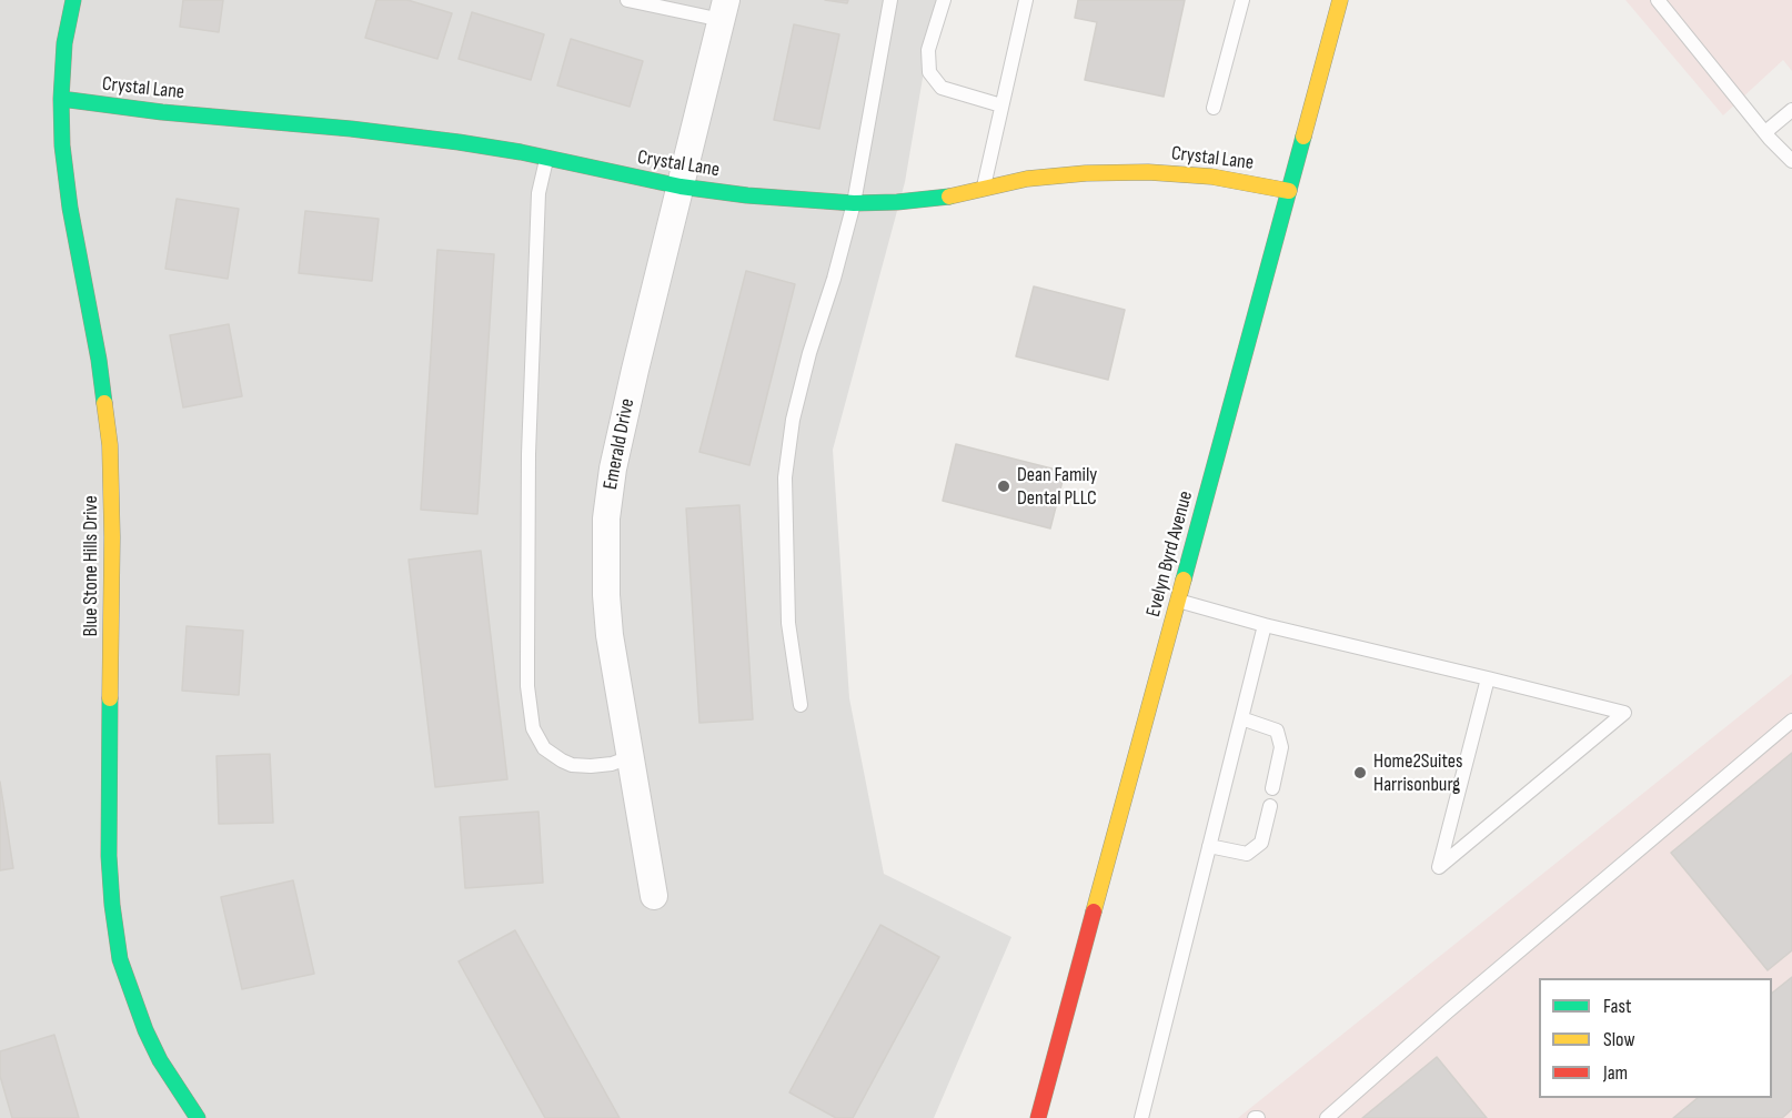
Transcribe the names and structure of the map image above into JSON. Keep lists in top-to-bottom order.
{
  "streets": {
    "street": [
      "Crystal Lane",
      "Emerald Drive",
      "Evelyn Byrd Avenue",
      "Blue Stone Hills Drive"
    ]
  },
  "crossings": [
    ["Crystal Lane", "Emerald Drive"],
    ["Crystal Lane", "Evelyn Byrd Avenue"],
    ["Crystal Lane", "Blue Stone Hills Drive"]
  ],
  "places": ["Dean Family Dental PLLC", "Home2Suites Harrisonburg"],
  "legend": ["Fast", "Slow", "Jam"]
}
